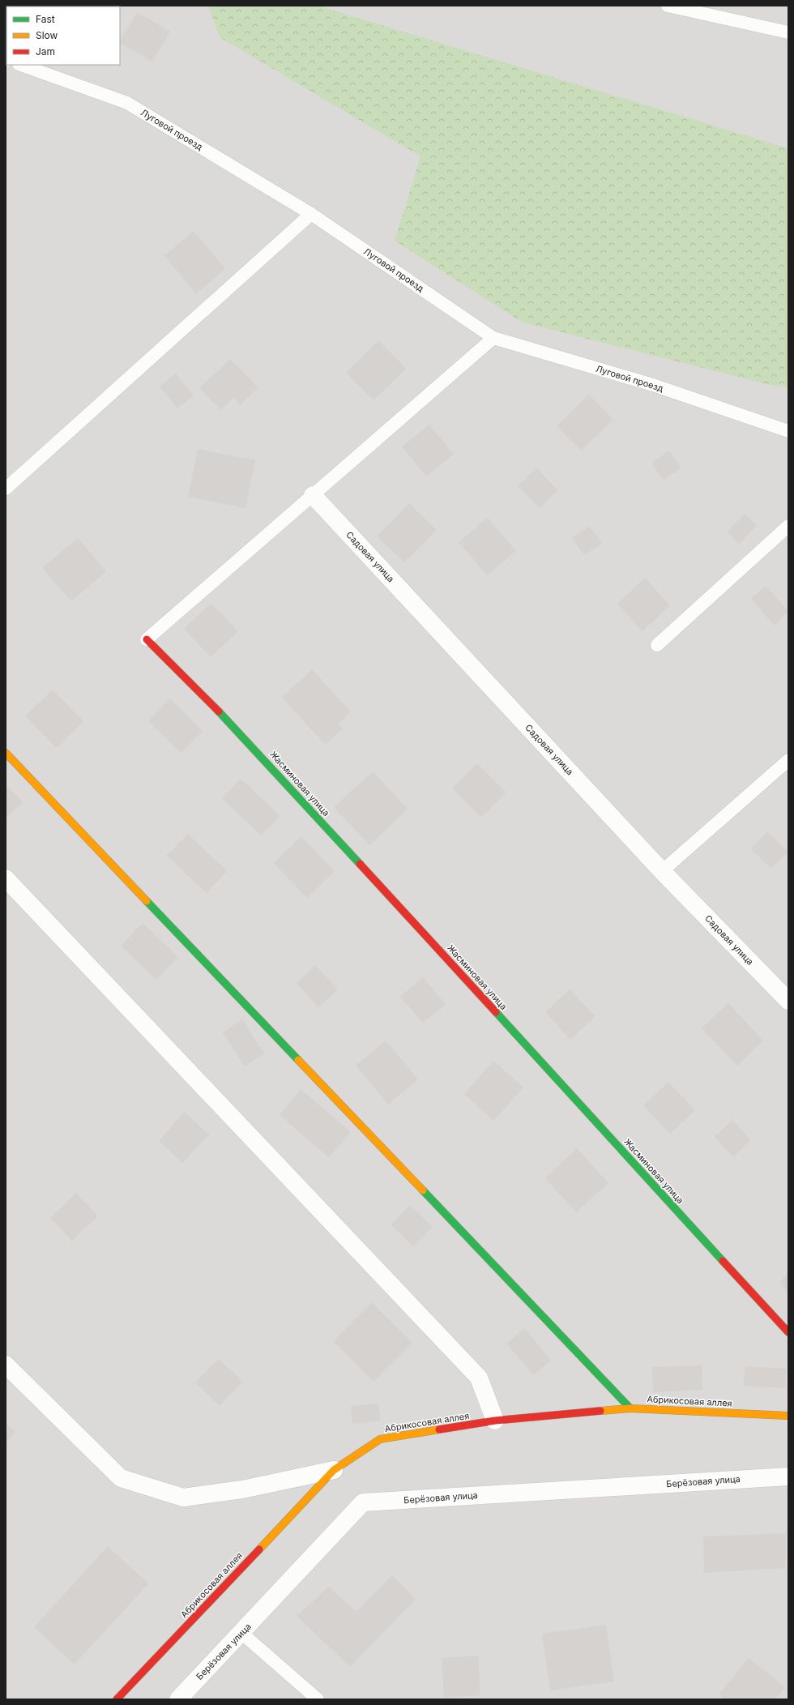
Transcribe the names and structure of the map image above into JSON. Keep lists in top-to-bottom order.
{
  "streets": {
    "street": [
      "Садовая улица",
      "Жасминовая улица",
      "Абрикосовая аллея",
      "Берёзовая улица"
    ],
    "lane": ["Луговой проезд"]
  },
  "legend": ["Fast", "Slow", "Jam"]
}
